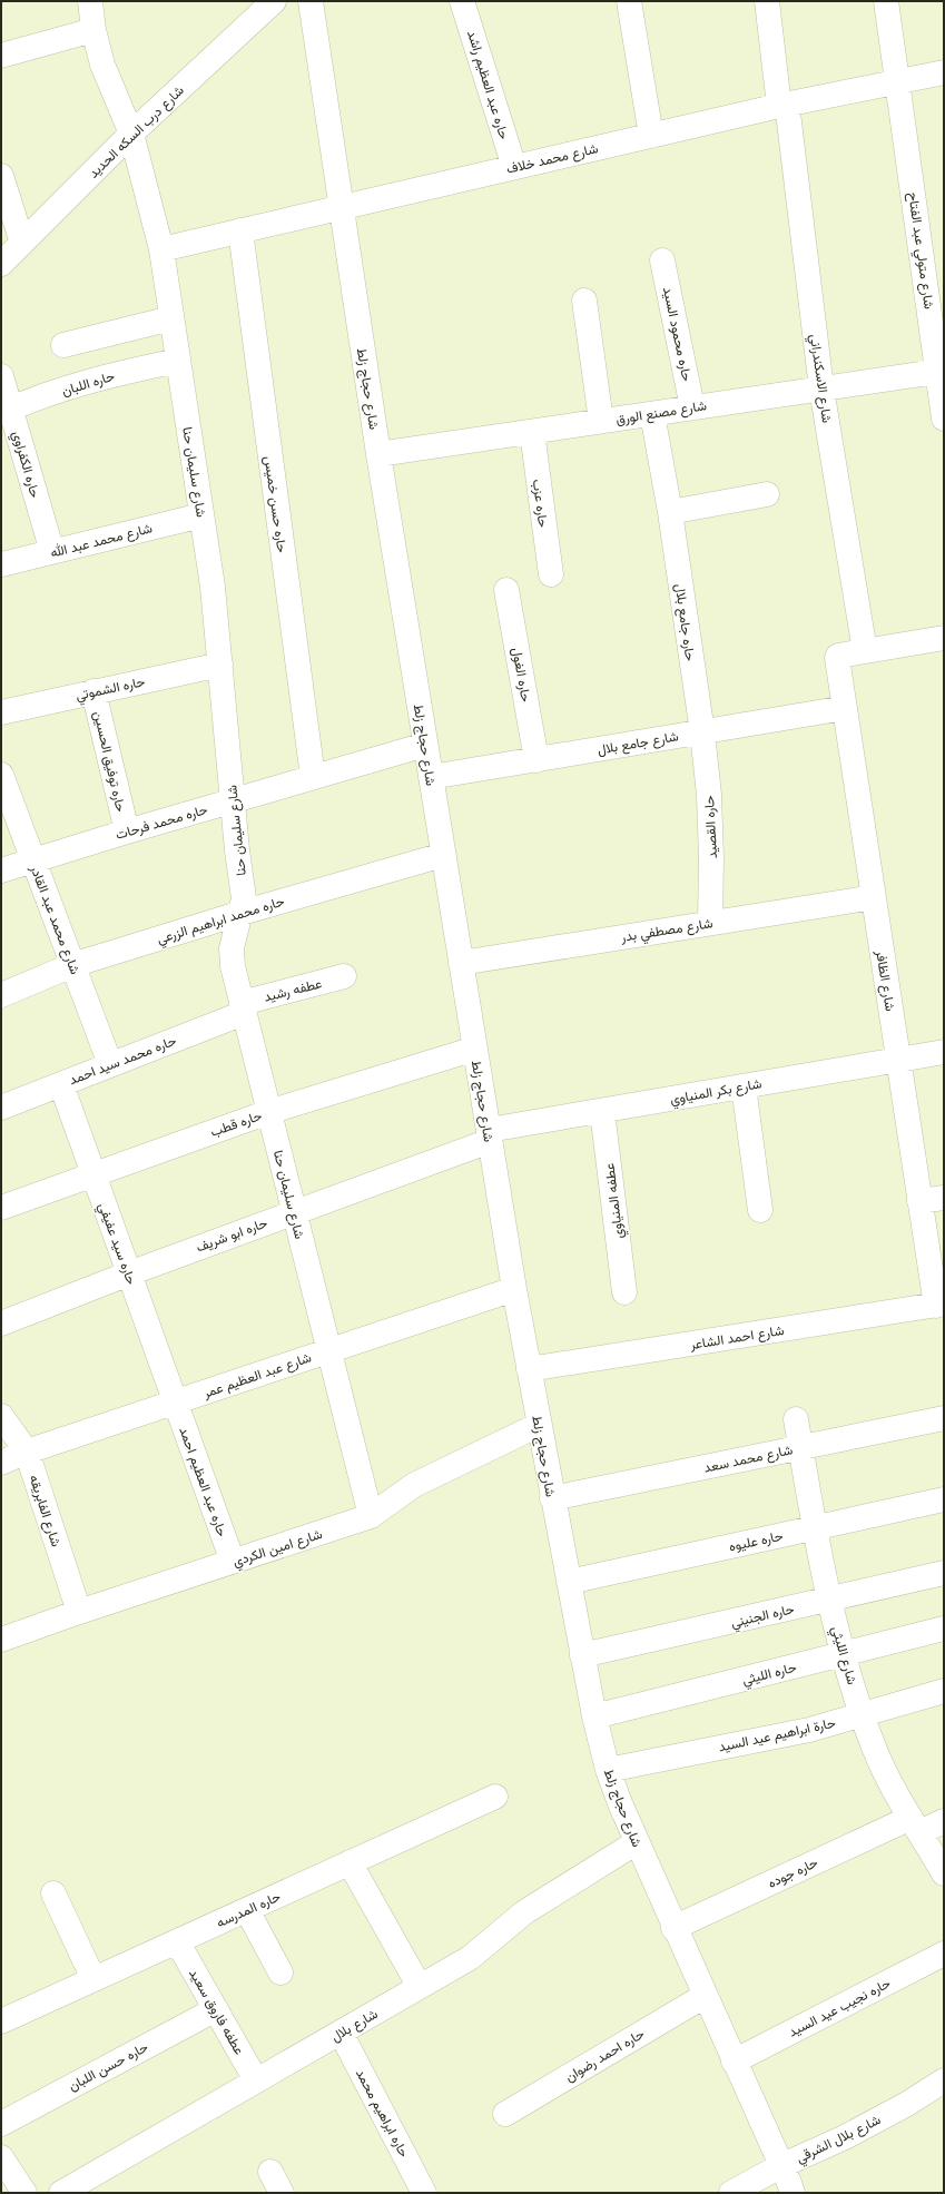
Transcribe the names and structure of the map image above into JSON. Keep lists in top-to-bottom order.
{
  "streets": {
    "street": [
      "حاره عبد العظيم راشد",
      "شارع درب السكه الحديد",
      "شارع محمد خلاف",
      "شارع متولي عبد الفتاح",
      "حاره محمود السيد",
      "شارع الاسكندراني",
      "حاره اللبان",
      "شارع حجاج زلط",
      "شارع مصنع الورق",
      "حاره الكفراوي",
      "شارع سليمان حنا",
      "حاره عزب",
      "حاره حسن خميس",
      "شارع محمد عبد الله",
      "حاره جامع بلال",
      "حاره الغول",
      "حاره الشموتي",
      "شارع جامع بلال",
      "حاره توفيق الحسين",
      "حاره محمد فرحات",
      "حاره القصيد",
      "شارع محمد عبد القادر",
      "حاره محمد ابراهيم الزرعي",
      "شارع مصطفي بدر",
      "شارع الظافر",
      "عطفه رشيد",
      "حاره محمد سيد احمد",
      "شارع بكر المنياوي",
      "حاره قطب",
      "عطفه المنياوي",
      "حاره ابو شريف",
      "حاره سيد عفيفي",
      "شارع احمد الشاعر",
      "شارع عبد العظيم عمر",
      "شارع محمد سعد",
      "حاره عبد العظيم احمد",
      "شارع الفابريقه",
      "حاره عليوه",
      "شارع امين الكردي",
      "حاره الجنيني",
      "شارع الليثي",
      "حاره الليثي",
      "حارة ابراهيم عيد السيد",
      "حاره جوده",
      "حاره المدرسه",
      "حاره نجيب عيد السيد",
      "عطفه فاروق سعيد",
      "شارع بلال",
      "حاره احمد رضوان",
      "حاره حسن اللبان",
      "حاره ابراهيم محمد",
      "شارع بلال الشرقي"
    ]
  },
  "crossings": [
    ["حاره عبد العظيم راشد", "شارع محمد خلاف"],
    ["شارع درب السكه الحديد", "شارع سليمان حنا"],
    ["شارع محمد خلاف", "شارع متولي عبد الفتاح"],
    ["شارع محمد خلاف", "شارع الاسكندراني"],
    ["شارع محمد خلاف", "شارع حجاج زلط"],
    ["شارع محمد خلاف", "شارع سليمان حنا"],
    ["شارع محمد خلاف", "حاره حسن خميس"],
    ["شارع متولي عبد الفتاح", "شارع مصنع الورق"],
    ["حاره محمود السيد", "شارع مصنع الورق"],
    ["شارع الاسكندراني", "شارع مصنع الورق"],
    ["شارع الاسكندراني", "شارع الظافر"],
    ["حاره اللبان", "حاره الكفراوي"],
    ["حاره اللبان", "شارع سليمان حنا"],
    ["شارع حجاج زلط", "شارع مصنع الورق"],
    ["شارع حجاج زلط", "شارع جامع بلال"],
    ["شارع حجاج زلط", "حاره محمد فرحات"],
    ["شارع حجاج زلط", "حاره محمد ابراهيم الزرعي"],
    ["شارع حجاج زلط", "شارع مصطفي بدر"],
    ["شارع حجاج زلط", "شارع بكر المنياوي"],
    ["شارع حجاج زلط", "حاره قطب"],
    ["شارع حجاج زلط", "حاره ابو شريف"],
    ["شارع حجاج زلط", "شارع احمد الشاعر"],
    ["شارع حجاج زلط", "شارع عبد العظيم عمر"],
    ["شارع حجاج زلط", "شارع محمد سعد"],
    ["شارع حجاج زلط", "حاره عليوه"],
    ["شارع حجاج زلط", "شارع امين الكردي"],
    ["شارع حجاج زلط", "حاره الجنيني"],
    ["شارع حجاج زلط", "حاره الليثي"],
    ["شارع حجاج زلط", "حارة ابراهيم عيد السيد"],
    ["شارع حجاج زلط", "حاره جوده"],
    ["شارع حجاج زلط", "حاره نجيب عيد السيد"],
    ["شارع حجاج زلط", "شارع بلال"],
    ["شارع حجاج زلط", "حاره احمد رضوان"],
    ["شارع حجاج زلط", "شارع بلال الشرقي"],
    ["شارع مصنع الورق", "حاره عزب"],
    ["شارع مصنع الورق", "حاره جامع بلال"],
    ["حاره الكفراوي", "شارع محمد عبد الله"],
    ["شارع سليمان حنا", "شارع محمد عبد الله"],
    ["شارع سليمان حنا", "حاره الشموتي"],
    ["شارع سليمان حنا", "حاره محمد فرحات"],
    ["شارع سليمان حنا", "حاره محمد ابراهيم الزرعي"],
    ["شارع سليمان حنا", "عطفه رشيد"],
    ["شارع سليمان حنا", "حاره محمد سيد احمد"],
    ["شارع سليمان حنا", "حاره قطب"],
    ["شارع سليمان حنا", "حاره ابو شريف"],
    ["شارع سليمان حنا", "شارع عبد العظيم عمر"],
    ["شارع سليمان حنا", "شارع امين الكردي"],
    ["حاره حسن خميس", "حاره محمد فرحات"],
    ["حاره جامع بلال", "شارع جامع بلال"],
    ["حاره جامع بلال", "حاره القصيد"],
    ["حاره الغول", "شارع جامع بلال"],
    ["حاره الشموتي", "حاره توفيق الحسين"],
    ["شارع جامع بلال", "حاره القصيد"],
    ["شارع جامع بلال", "شارع الظافر"],
    ["حاره توفيق الحسين", "حاره محمد فرحات"],
    ["حاره محمد فرحات", "شارع محمد عبد القادر"],
    ["حاره القصيد", "شارع مصطفي بدر"],
    ["شارع محمد عبد القادر", "حاره محمد ابراهيم الزرعي"],
    ["شارع محمد عبد القادر", "حاره محمد سيد احمد"],
    ["شارع مصطفي بدر", "شارع الظافر"],
    ["شارع الظافر", "شارع بكر المنياوي"],
    ["شارع الظافر", "شارع احمد الشاعر"],
    ["عطفه رشيد", "حاره محمد سيد احمد"],
    ["حاره محمد سيد احمد", "حاره سيد عفيفي"],
    ["شارع بكر المنياوي", "عطفه المنياوي"],
    ["شارع بكر المنياوي", "حاره ابو شريف"],
    ["حاره قطب", "حاره سيد عفيفي"],
    ["حاره ابو شريف", "حاره سيد عفيفي"],
    ["حاره سيد عفيفي", "شارع عبد العظيم عمر"],
    ["حاره سيد عفيفي", "حاره عبد العظيم احمد"],
    ["شارع عبد العظيم عمر", "حاره عبد العظيم احمد"],
    ["شارع عبد العظيم عمر", "شارع الفابريقه"],
    ["شارع محمد سعد", "شارع الليثي"],
    ["حاره عبد العظيم احمد", "شارع امين الكردي"],
    ["شارع الفابريقه", "شارع امين الكردي"],
    ["حاره عليوه", "شارع الليثي"],
    ["حاره الجنيني", "شارع الليثي"],
    ["شارع الليثي", "حاره الليثي"],
    ["شارع الليثي", "حارة ابراهيم عيد السيد"],
    ["شارع الليثي", "حاره جوده"],
    ["حاره المدرسه", "عطفه فاروق سعيد"],
    ["عطفه فاروق سعيد", "شارع بلال"],
    ["عطفه فاروق سعيد", "حاره حسن اللبان"],
    ["شارع بلال", "حاره ابراهيم محمد"]
  ]
}
